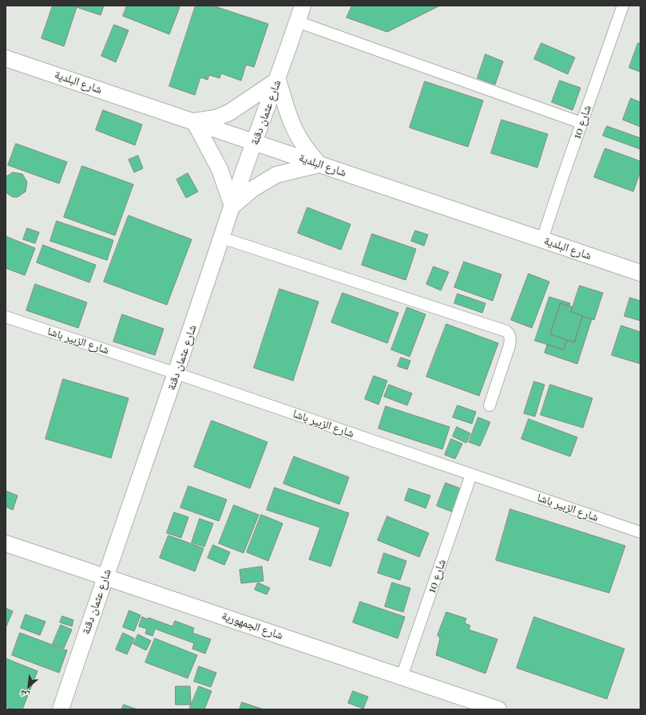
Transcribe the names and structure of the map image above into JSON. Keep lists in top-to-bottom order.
{
  "streets": {
    "street": [
      "شارع البلدية",
      "شارع عثمان دقنة",
      "شارع 10",
      "شارع الزبير باشا",
      "شارع الجمهورية"
    ]
  },
  "crossings": [
    ["شارع البلدية", "شارع عثمان دقنة"],
    ["شارع البلدية", "شارع 10"],
    ["شارع عثمان دقنة", "شارع الزبير باشا"],
    ["شارع عثمان دقنة", "شارع الجمهورية"],
    ["شارع 10", "شارع الزبير باشا"],
    ["شارع 10", "شارع الجمهورية"]
  ],
  "north": "bottom left"
}
